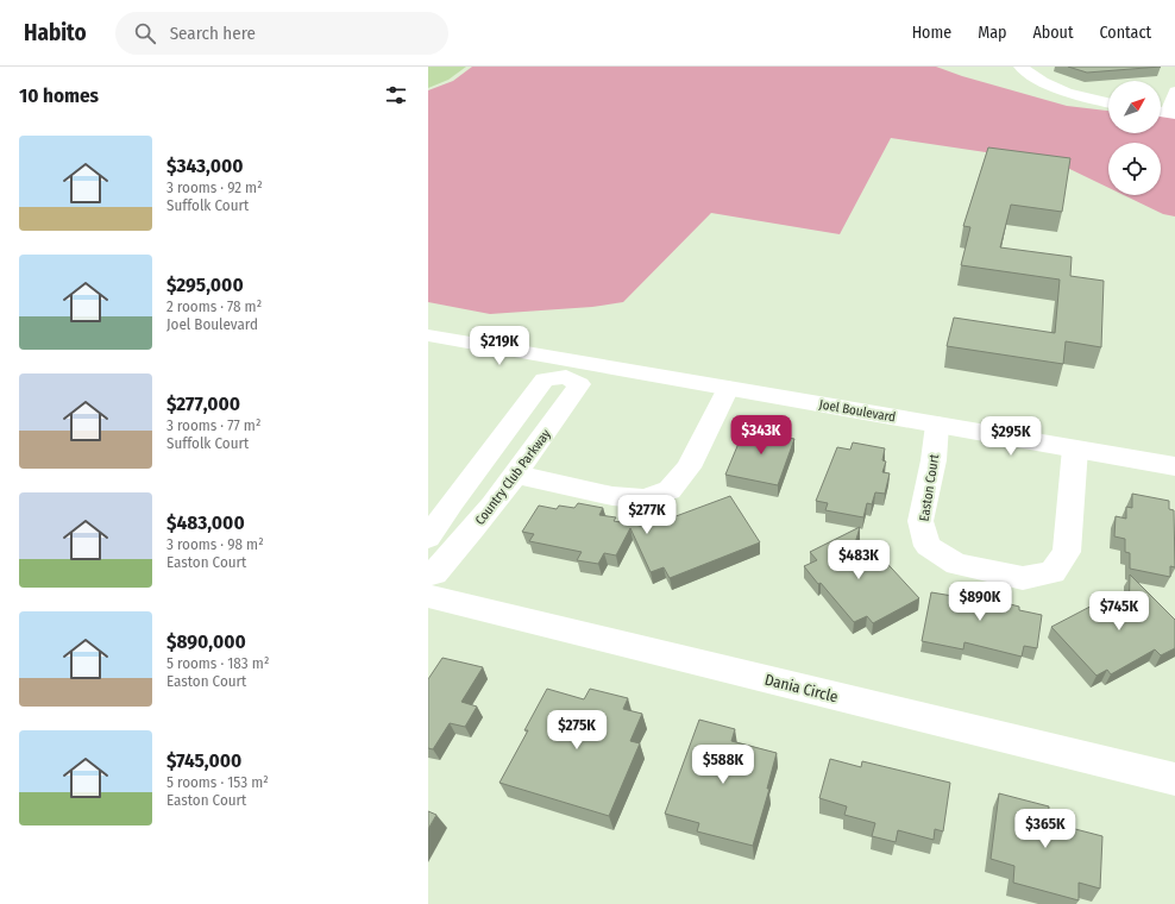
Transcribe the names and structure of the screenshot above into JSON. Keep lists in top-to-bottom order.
{
  "streets": {
    "street": [
      "Joel Boulevard",
      "Country Club Parkway",
      "Easton Court",
      "Dania Circle"
    ]
  },
  "crossings": [
    ["Joel Boulevard", "Country Club Parkway"],
    ["Joel Boulevard", "Easton Court"]
  ],
  "north": "top right",
  "page": {
    "header": "Habito",
    "search": "Search here",
    "nav": [
      "Home",
      "Map",
      "About",
      "Contact"
    ],
    "heading": "10 homes",
    "list": [
      {
        "name": "$343,000",
        "note": "3 rooms · 92 m² · Suffolk Court"
      },
      {
        "name": "$295,000",
        "note": "2 rooms · 78 m² · Joel Boulevard"
      },
      {
        "name": "$277,000",
        "note": "3 rooms · 77 m² · Suffolk Court"
      },
      {
        "name": "$483,000",
        "note": "3 rooms · 98 m² · Easton Court"
      },
      {
        "name": "$890,000",
        "note": "5 rooms · 183 m² · Easton Court"
      },
      {
        "name": "$745,000",
        "note": "5 rooms · 153 m² · Easton Court"
      }
    ],
    "price": [
      "$219K",
      "$343K",
      "$295K",
      "$277K",
      "$483K",
      "$890K",
      "$745K",
      "$275K",
      "$588K",
      "$365K"
    ]
  }
}
